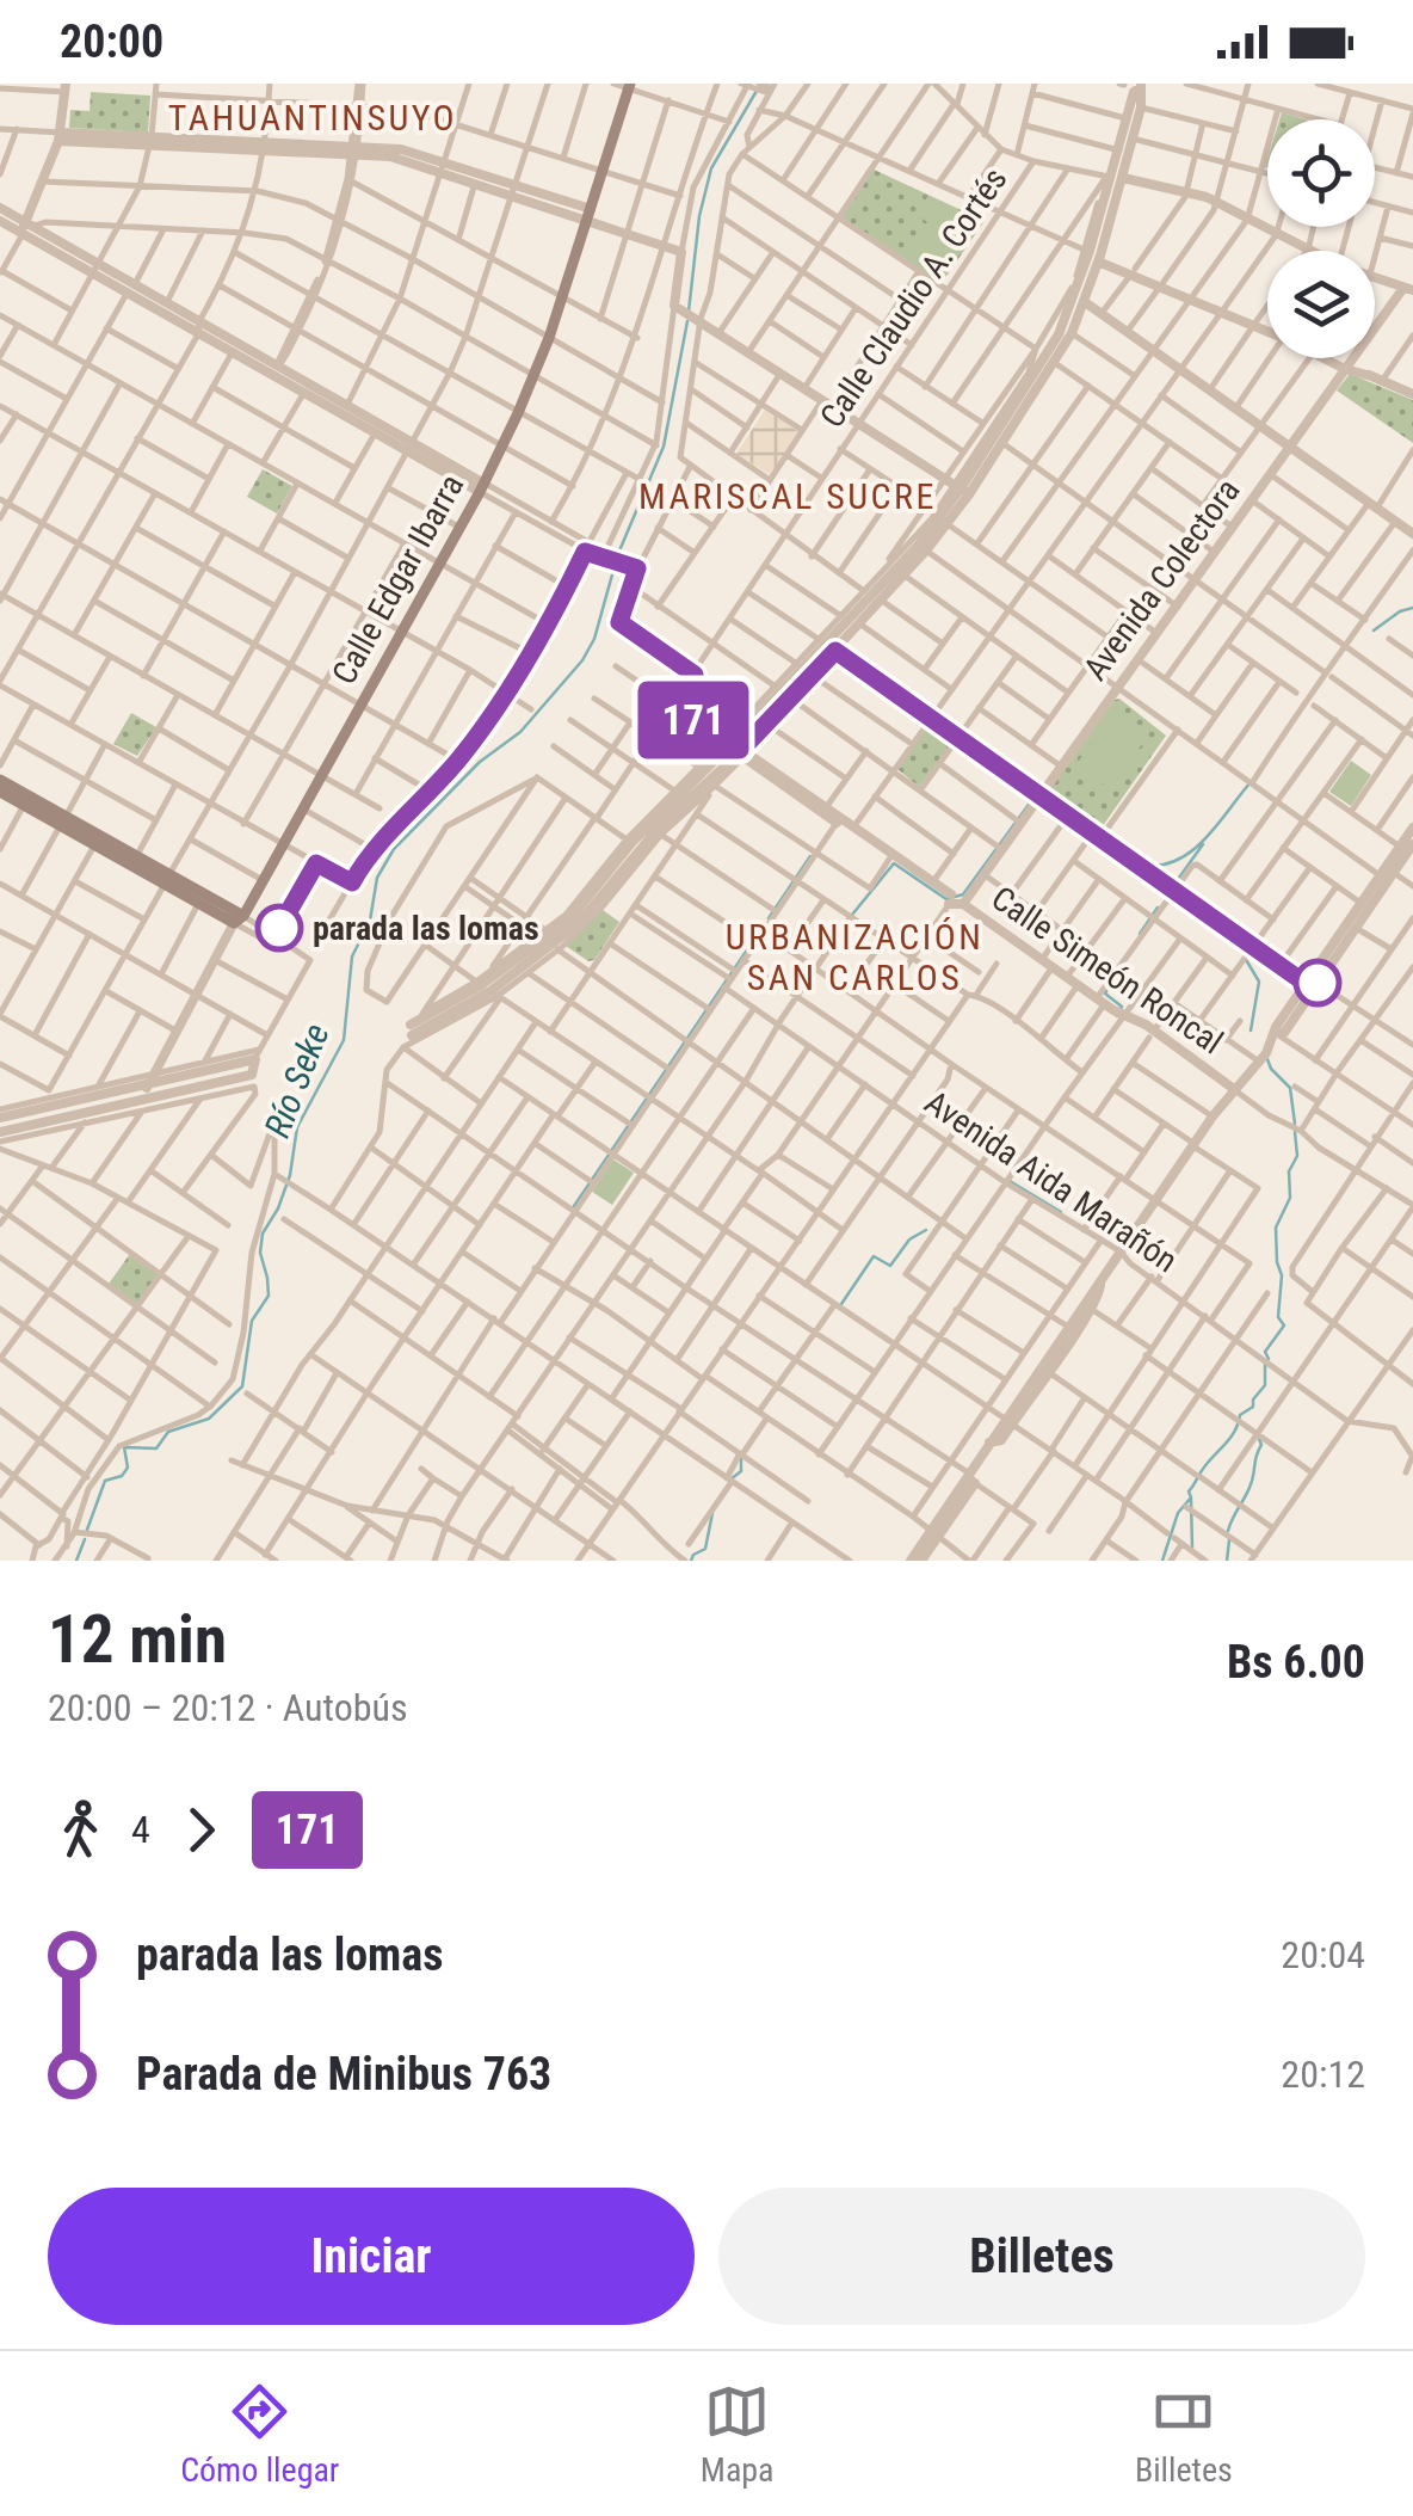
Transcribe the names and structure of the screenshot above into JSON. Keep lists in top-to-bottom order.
{
  "streets": {
    "main road": ["Calle Edgar Ibarra"],
    "street": [
      "Calle Claudio A. Cortés",
      "Avenida Colectora",
      "Calle Simeón Roncal",
      "Avenida Aida Marañón"
    ]
  },
  "crossings": [
    ["Avenida Colectora", "Calle Simeón Roncal"]
  ],
  "districts": ["TAHUANTINSUYO", "MARISCAL SUCRE", "URBANIZACIÓN SAN CARLOS"],
  "water": ["Río Seke"],
  "places": ["parada las lomas"],
  "lines": ["bus line 171"],
  "page": {
    "status": "20:00",
    "on_map": "171",
    "heading": ["12 min", "20:00 – 20:12 · Autobús", "Bs 6.00"],
    "legs": ["4", "171"],
    "list": [
      {
        "name": "parada las lomas",
        "value": "20:04"
      },
      {
        "name": "Parada de Minibus 763",
        "value": "20:12"
      }
    ],
    "buttons": ["Iniciar", "Billetes"],
    "tabs": ["Cómo llegar", "Mapa", "Billetes"]
  }
}
